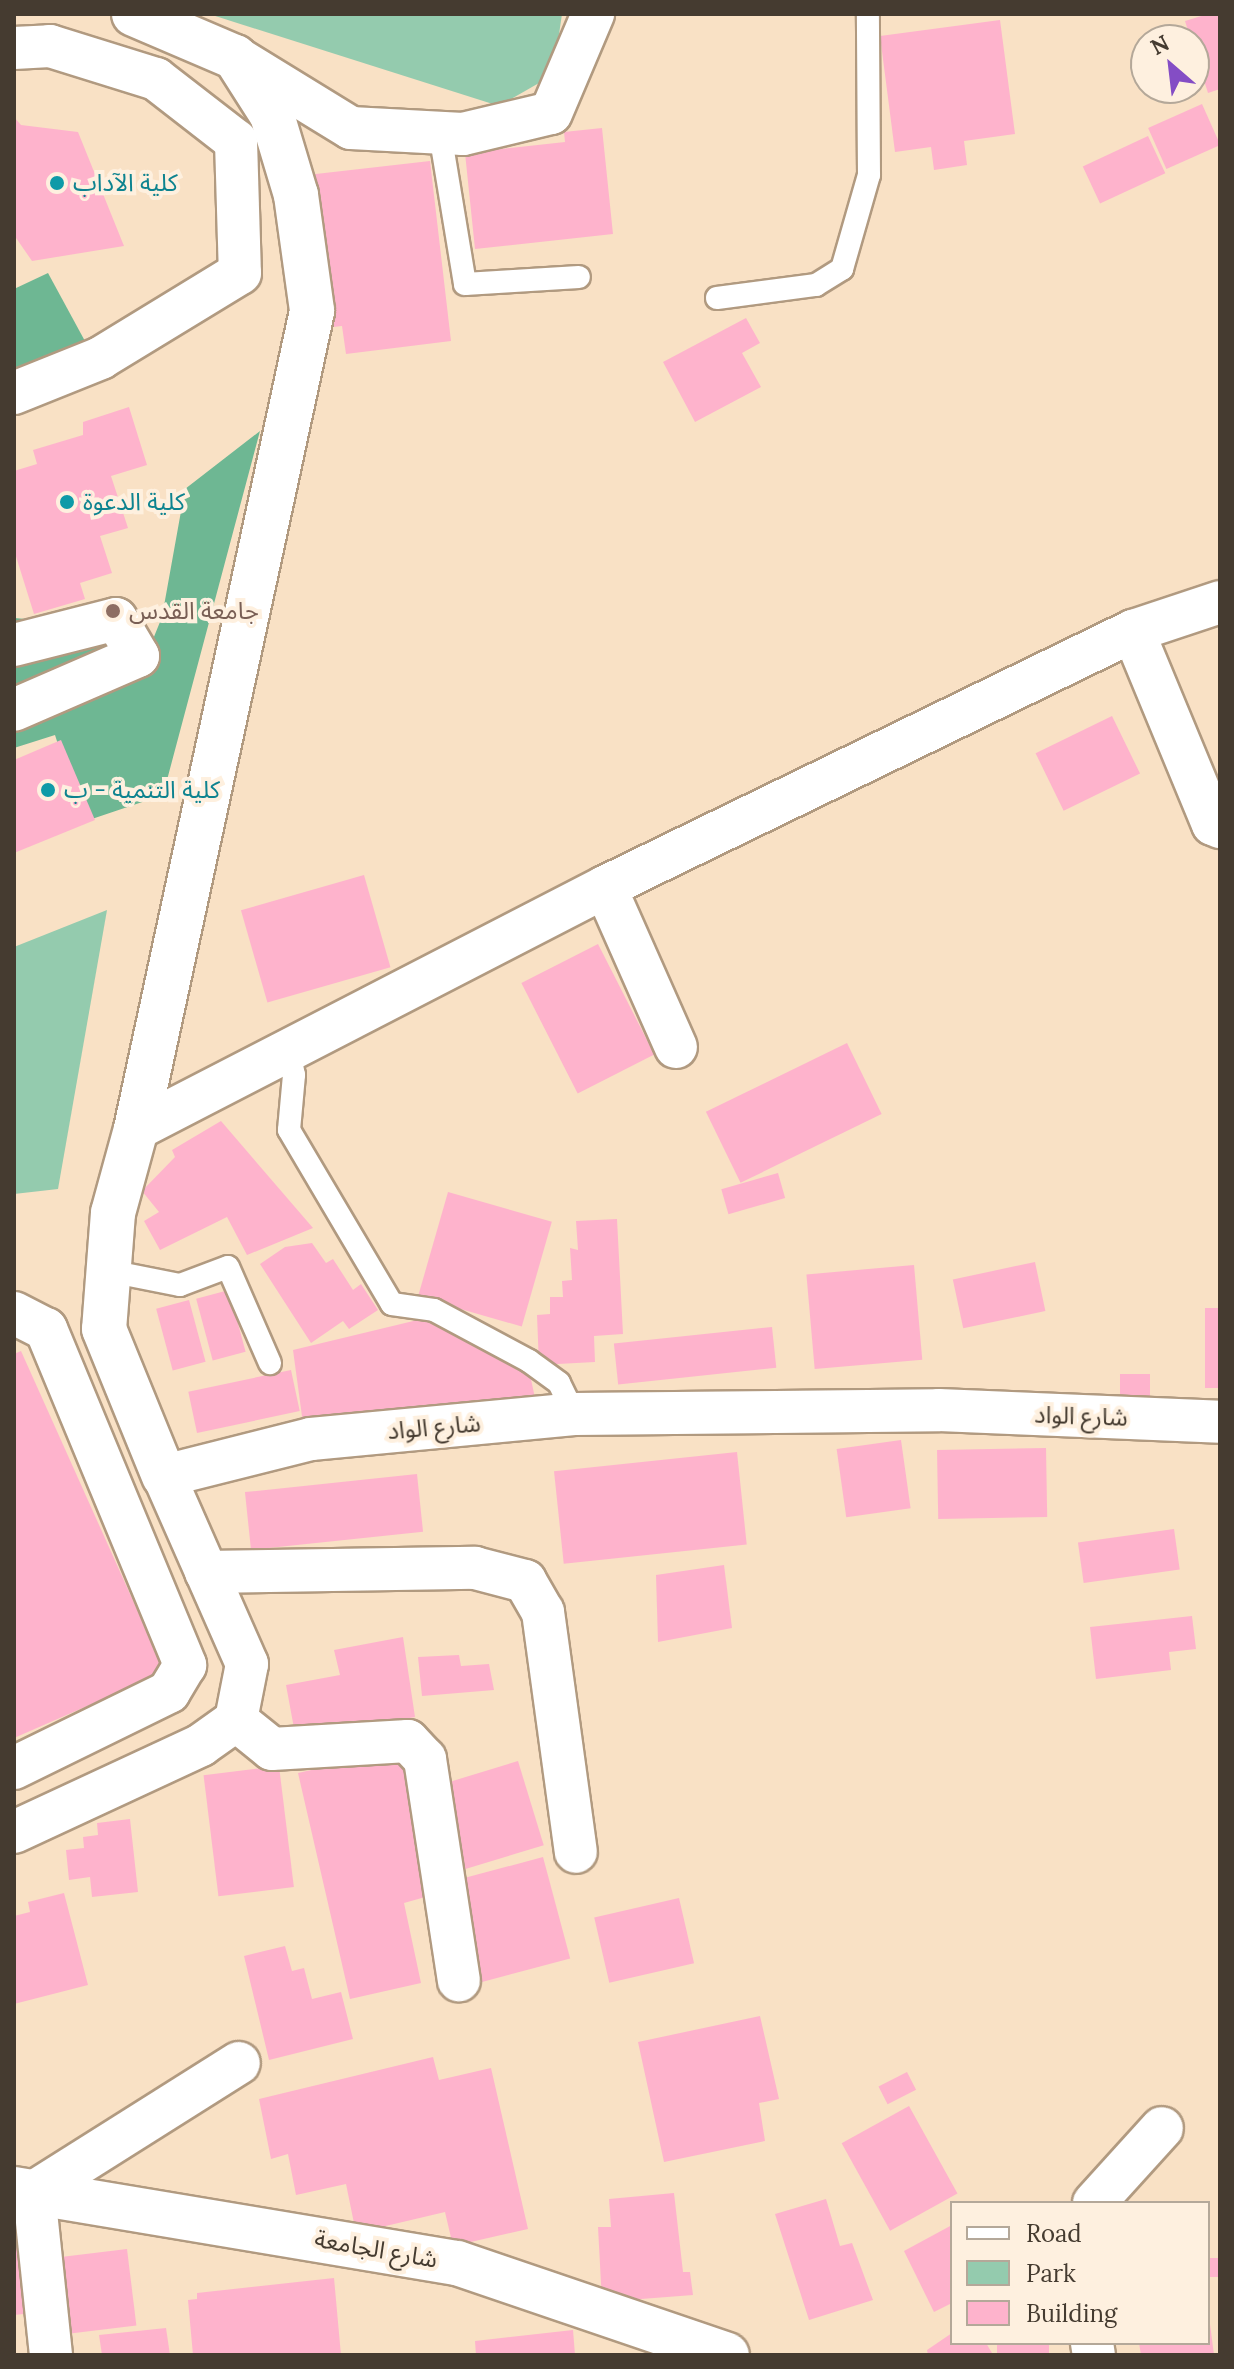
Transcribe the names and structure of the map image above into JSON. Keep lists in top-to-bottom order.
{
  "streets": {
    "street": ["شارع الواد", "شارع الجامعة"]
  },
  "places": [
    "كلية الآداب",
    "كلية الدعوة",
    "جامعة القدس",
    "كلية التنمية - ب"
  ],
  "legend": ["Road", "Park", "Building"],
  "north": "top left"
}
